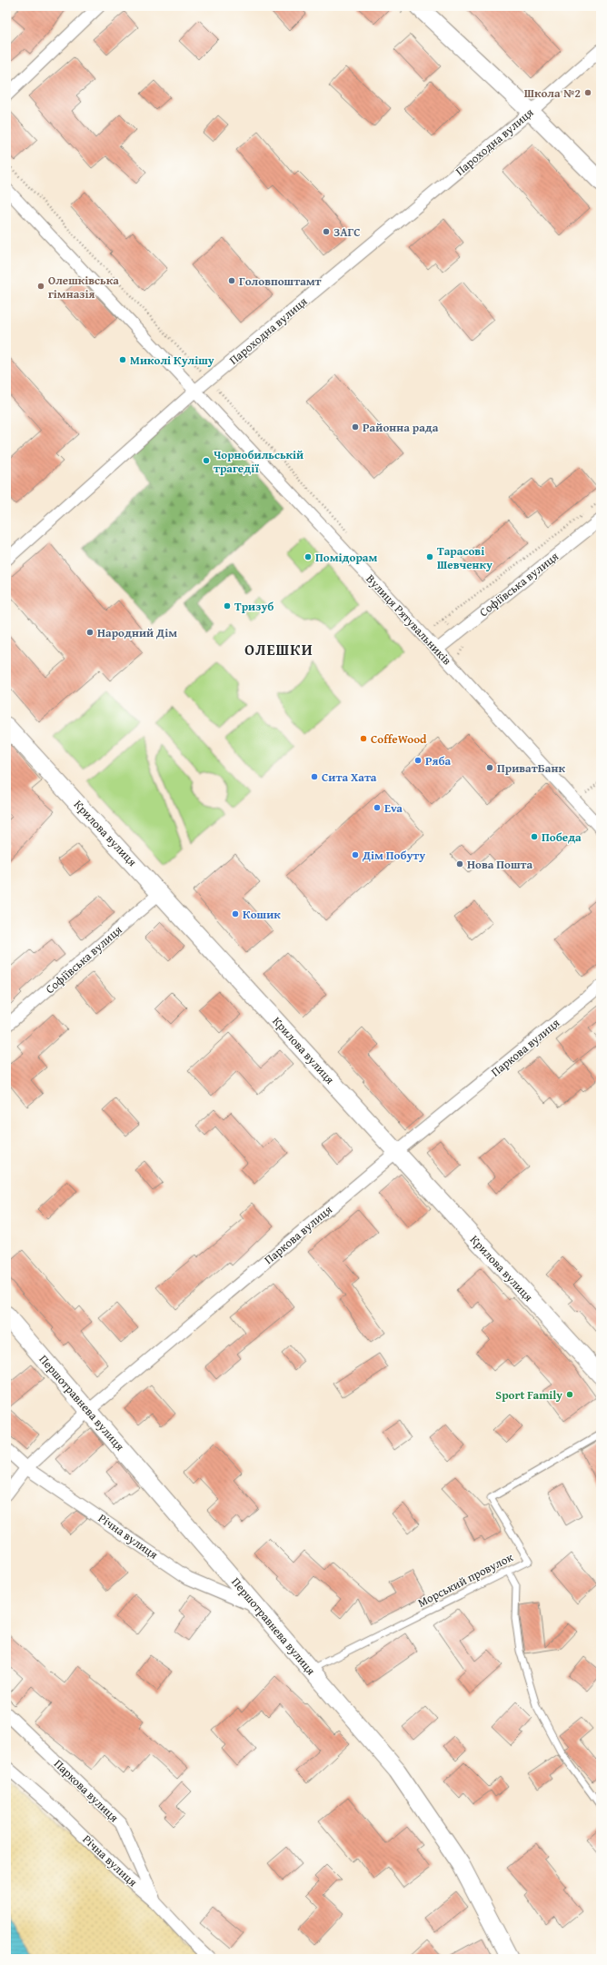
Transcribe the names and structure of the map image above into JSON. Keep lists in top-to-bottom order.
{
  "streets": {
    "street": [
      "Пароходна вулиця",
      "Софіївська вулиця",
      "Вулиця Рятувальників",
      "Крилова вулиця",
      "Паркова вулиця",
      "Першотравнева вулиця",
      "Річна вулиця"
    ],
    "lane": ["Морський провулок"]
  },
  "crossings": [
    ["Пароходна вулиця", "Вулиця Рятувальників"],
    ["Софіївська вулиця", "Вулиця Рятувальників"],
    ["Софіївська вулиця", "Крилова вулиця"],
    ["Крилова вулиця", "Паркова вулиця"],
    ["Паркова вулиця", "Першотравнева вулиця"],
    ["Паркова вулиця", "Річна вулиця"],
    ["Першотравнева вулиця", "Річна вулиця"],
    ["Першотравнева вулиця", "Морський провулок"]
  ],
  "districts": ["ОЛЕШКИ"],
  "places": [
    "Школа №2",
    "ЗАГС",
    "Головпоштамт",
    "Олешківська гімназія",
    "Миколі Кулішу",
    "Районна рада",
    "Чорнобильській трагедії",
    "Помідорам",
    "Тарасові Шевченку",
    "Тризуб",
    "Народний Дім",
    "CoffeWood",
    "Ряба",
    "ПриватБанк",
    "Сита Хата",
    "Eva",
    "Победа",
    "Дім Побуту",
    "Нова Пошта",
    "Кошик",
    "Sport Family"
  ]
}
